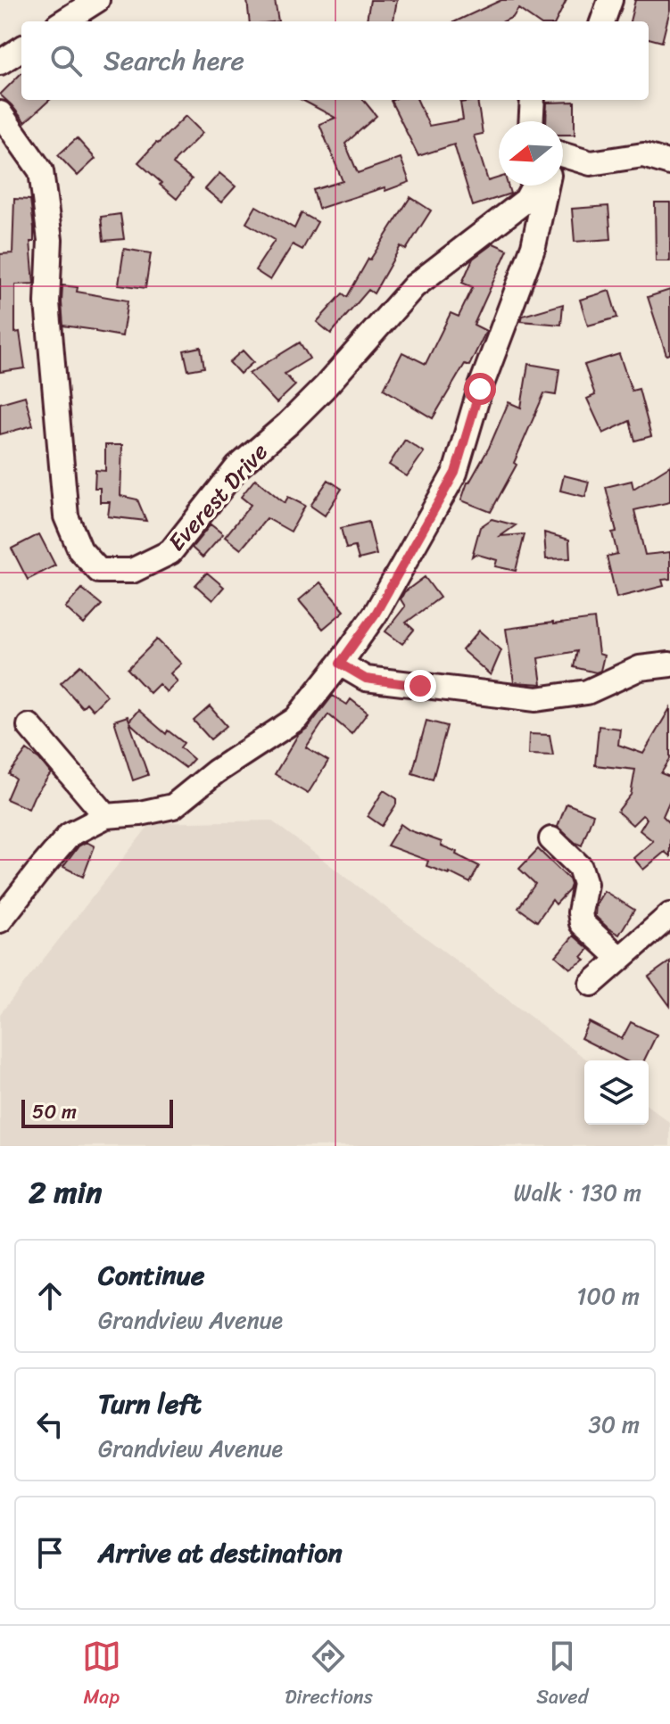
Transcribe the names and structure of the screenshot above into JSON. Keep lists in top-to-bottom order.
{
  "streets": {
    "street": ["Everest Drive"]
  },
  "scale_bar": "50 m",
  "north": "left",
  "page": {
    "search": "Search here",
    "scale": "50 m",
    "heading": ["2 min", "Walk · 130 m"],
    "list": [
      ["Continue", "Grandview Avenue", "100 m"],
      ["Turn left", "Grandview Avenue", "30 m"],
      "Arrive at destination"
    ],
    "nav": ["Map", "Directions", "Saved"]
  }
}
